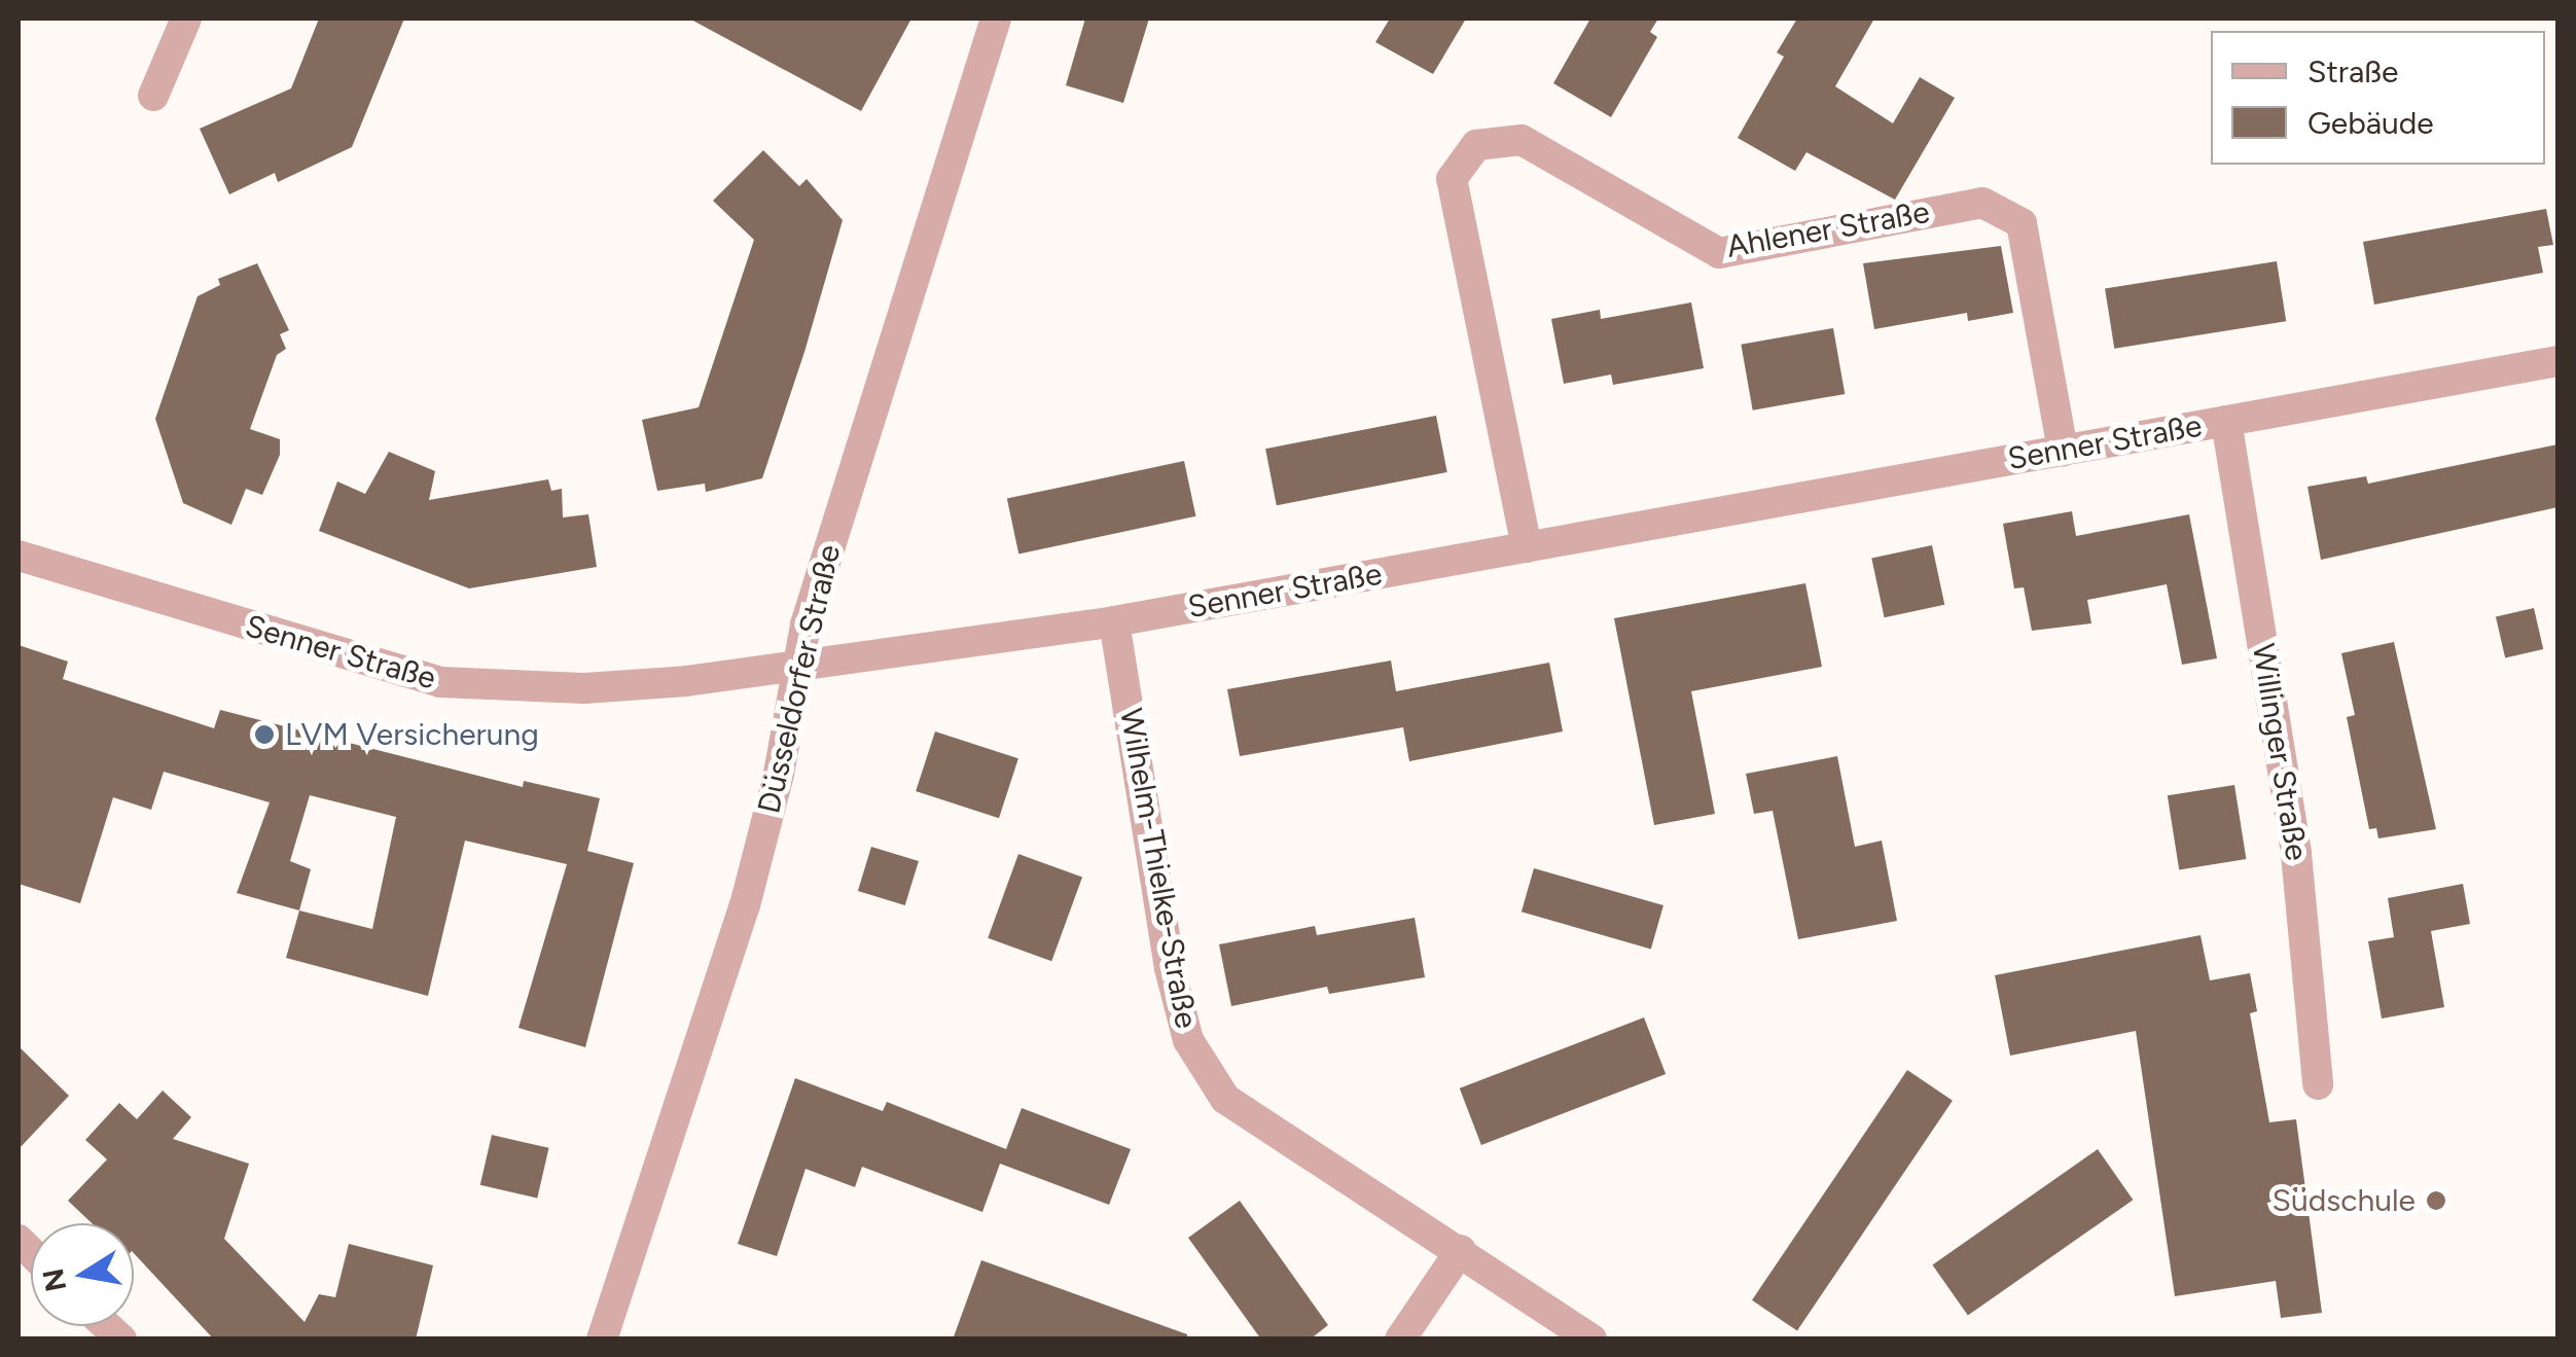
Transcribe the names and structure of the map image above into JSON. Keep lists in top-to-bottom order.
{
  "streets": {
    "street": [
      "Ahlener Straße",
      "Senner Straße",
      "Düsseldorfer Straße",
      "Willinger Straße",
      "Wilhelm-Thielke-Straße"
    ]
  },
  "crossings": [
    ["Ahlener Straße", "Senner Straße"],
    ["Senner Straße", "Düsseldorfer Straße"],
    ["Senner Straße", "Willinger Straße"],
    ["Senner Straße", "Wilhelm-Thielke-Straße"]
  ],
  "places": ["LVM Versicherung", "Südschule"],
  "legend": ["Straße", "Gebäude"],
  "north": "left"
}
